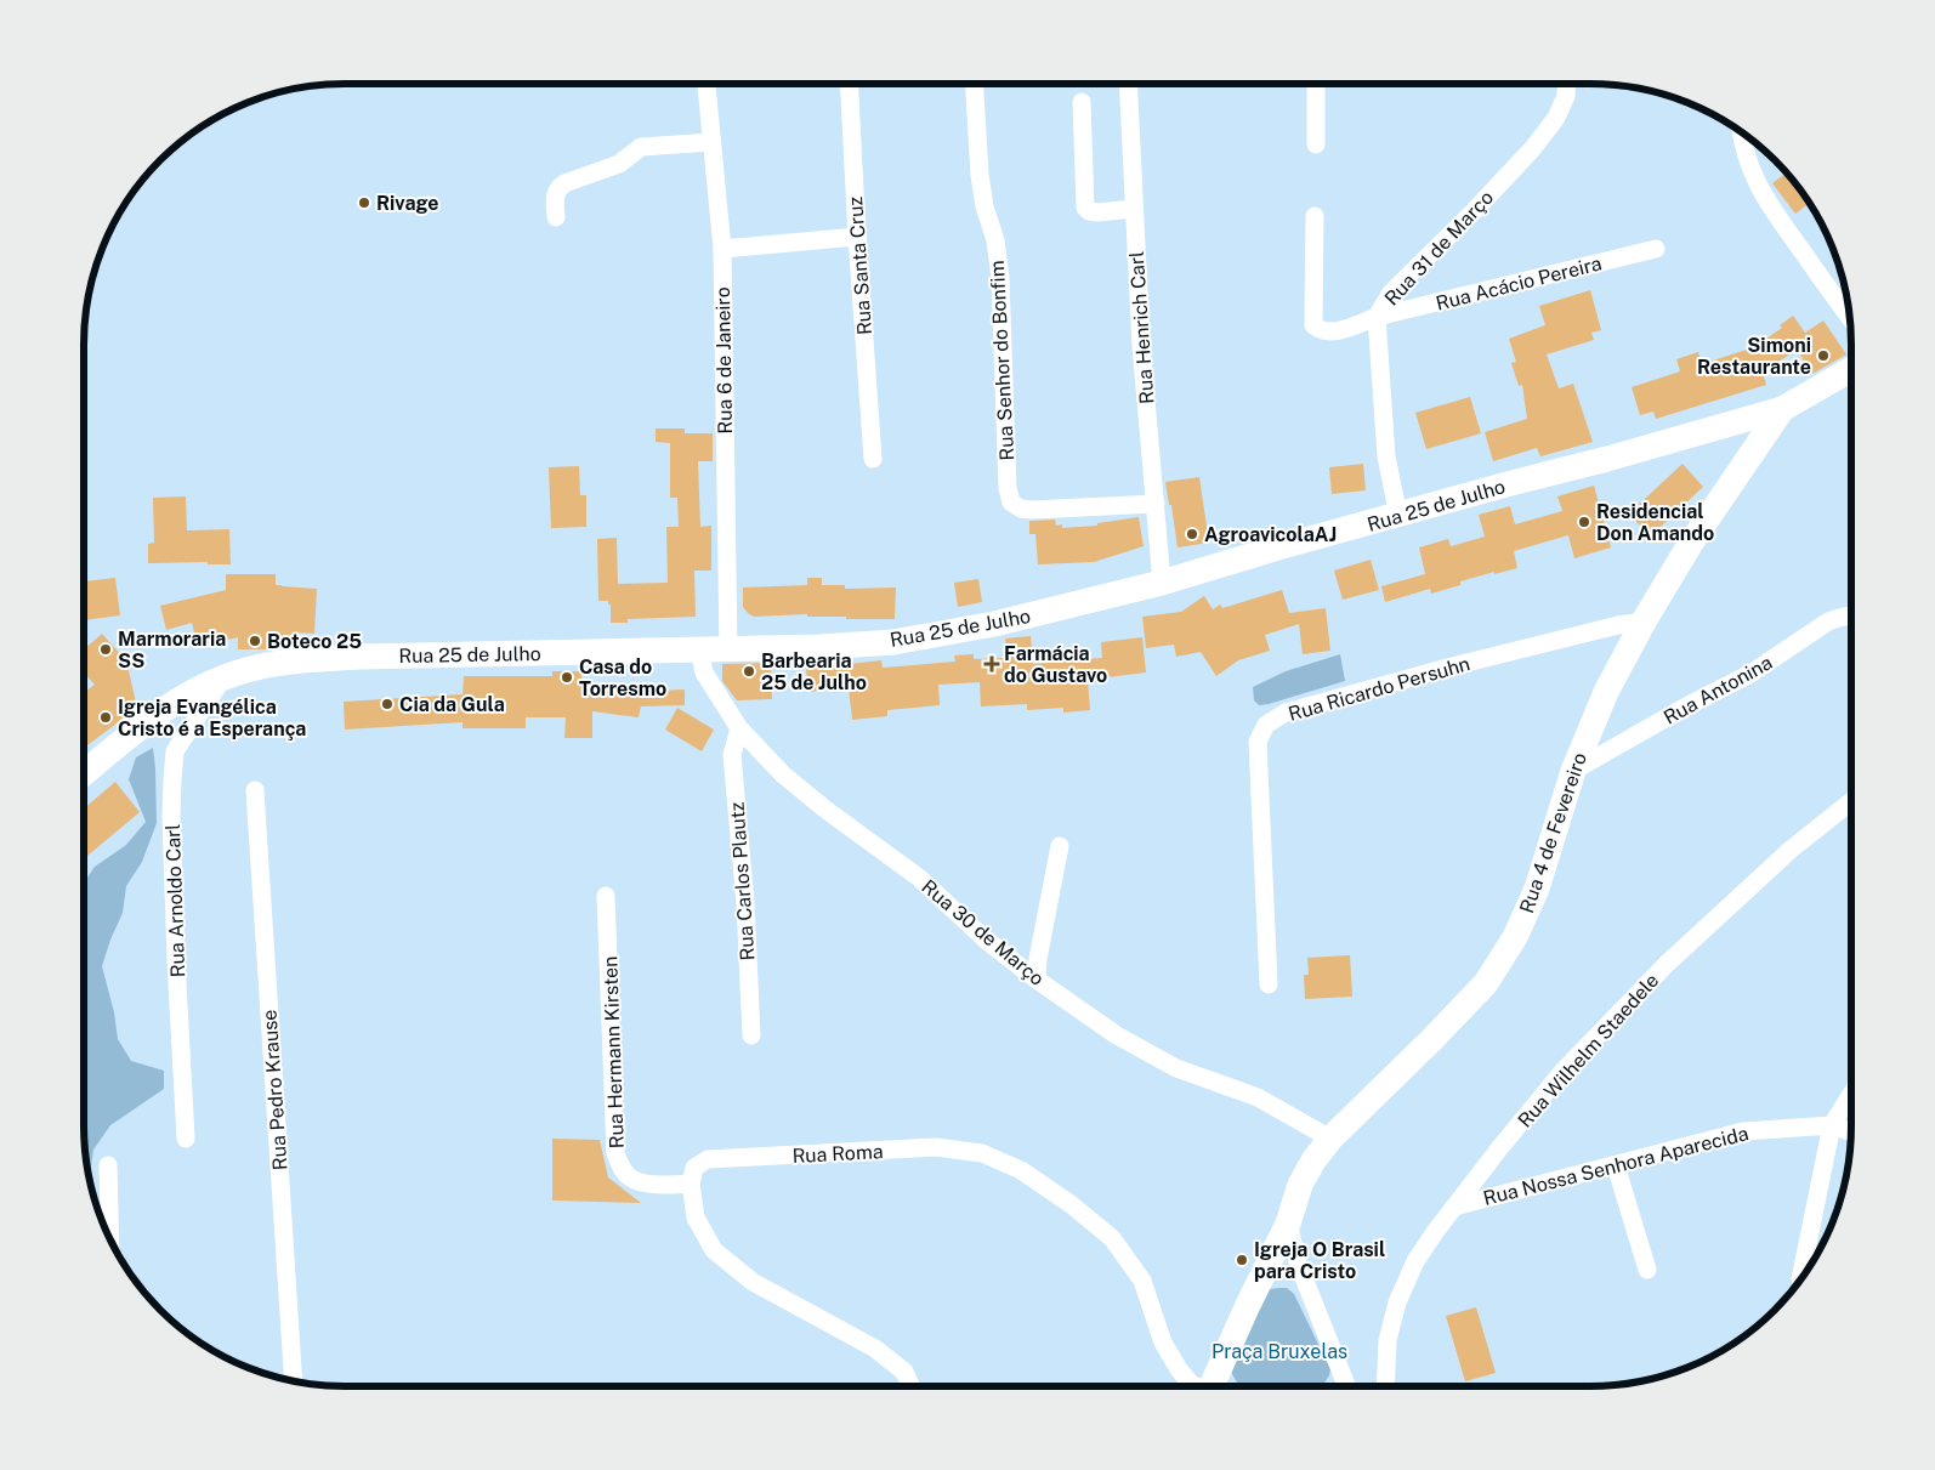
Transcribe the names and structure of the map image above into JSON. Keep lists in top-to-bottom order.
{
  "streets": {
    "main road": ["Rua 25 de Julho", "Rua 4 de Fevereiro"],
    "street": [
      "Rua 31 de Março",
      "Rua Santa Cruz",
      "Rua Acácio Pereira",
      "Rua Henrich Carl",
      "Rua 6 de Janeiro",
      "Rua Senhor do Bonfim",
      "Rua Ricardo Persuhn",
      "Rua Antonina",
      "Rua Carlos Plautz",
      "Rua Arnoldo Carl",
      "Rua 30 de Março",
      "Rua Wilhelm Staedele",
      "Rua Hermann Kirsten",
      "Rua Pedro Krause",
      "Rua Roma",
      "Rua Nossa Senhora Aparecida"
    ]
  },
  "crossings": [
    ["Rua 31 de Março", "Rua Acácio Pereira"],
    ["Rua 31 de Março", "Rua 25 de Julho"],
    ["Rua Henrich Carl", "Rua Senhor do Bonfim"],
    ["Rua Henrich Carl", "Rua 25 de Julho"],
    ["Rua 6 de Janeiro", "Rua 25 de Julho"],
    ["Rua 25 de Julho", "Rua 4 de Fevereiro"],
    ["Rua 25 de Julho", "Rua Arnoldo Carl"],
    ["Rua 25 de Julho", "Rua 30 de Março"],
    ["Rua Ricardo Persuhn", "Rua 4 de Fevereiro"],
    ["Rua Antonina", "Rua 4 de Fevereiro"],
    ["Rua 4 de Fevereiro", "Rua 30 de Março"],
    ["Rua Carlos Plautz", "Rua 30 de Março"],
    ["Rua Wilhelm Staedele", "Rua Nossa Senhora Aparecida"],
    ["Rua Hermann Kirsten", "Rua Roma"]
  ],
  "parks": ["Praça Bruxelas"],
  "places": {
    "other": [
      "Rivage",
      "Simoni Restaurante",
      "Residencial Don Amando",
      "AgroavicolaAJ",
      "Boteco 25",
      "Marmoraria SS",
      "Barbearia 25 de Julho",
      "Casa do Torresmo",
      "Cia da Gula",
      "Igreja Evangélica Cristo é a Esperança",
      "Igreja O Brasil para Cristo"
    ],
    "health": ["Farmácia do Gustavo"]
  }
}
